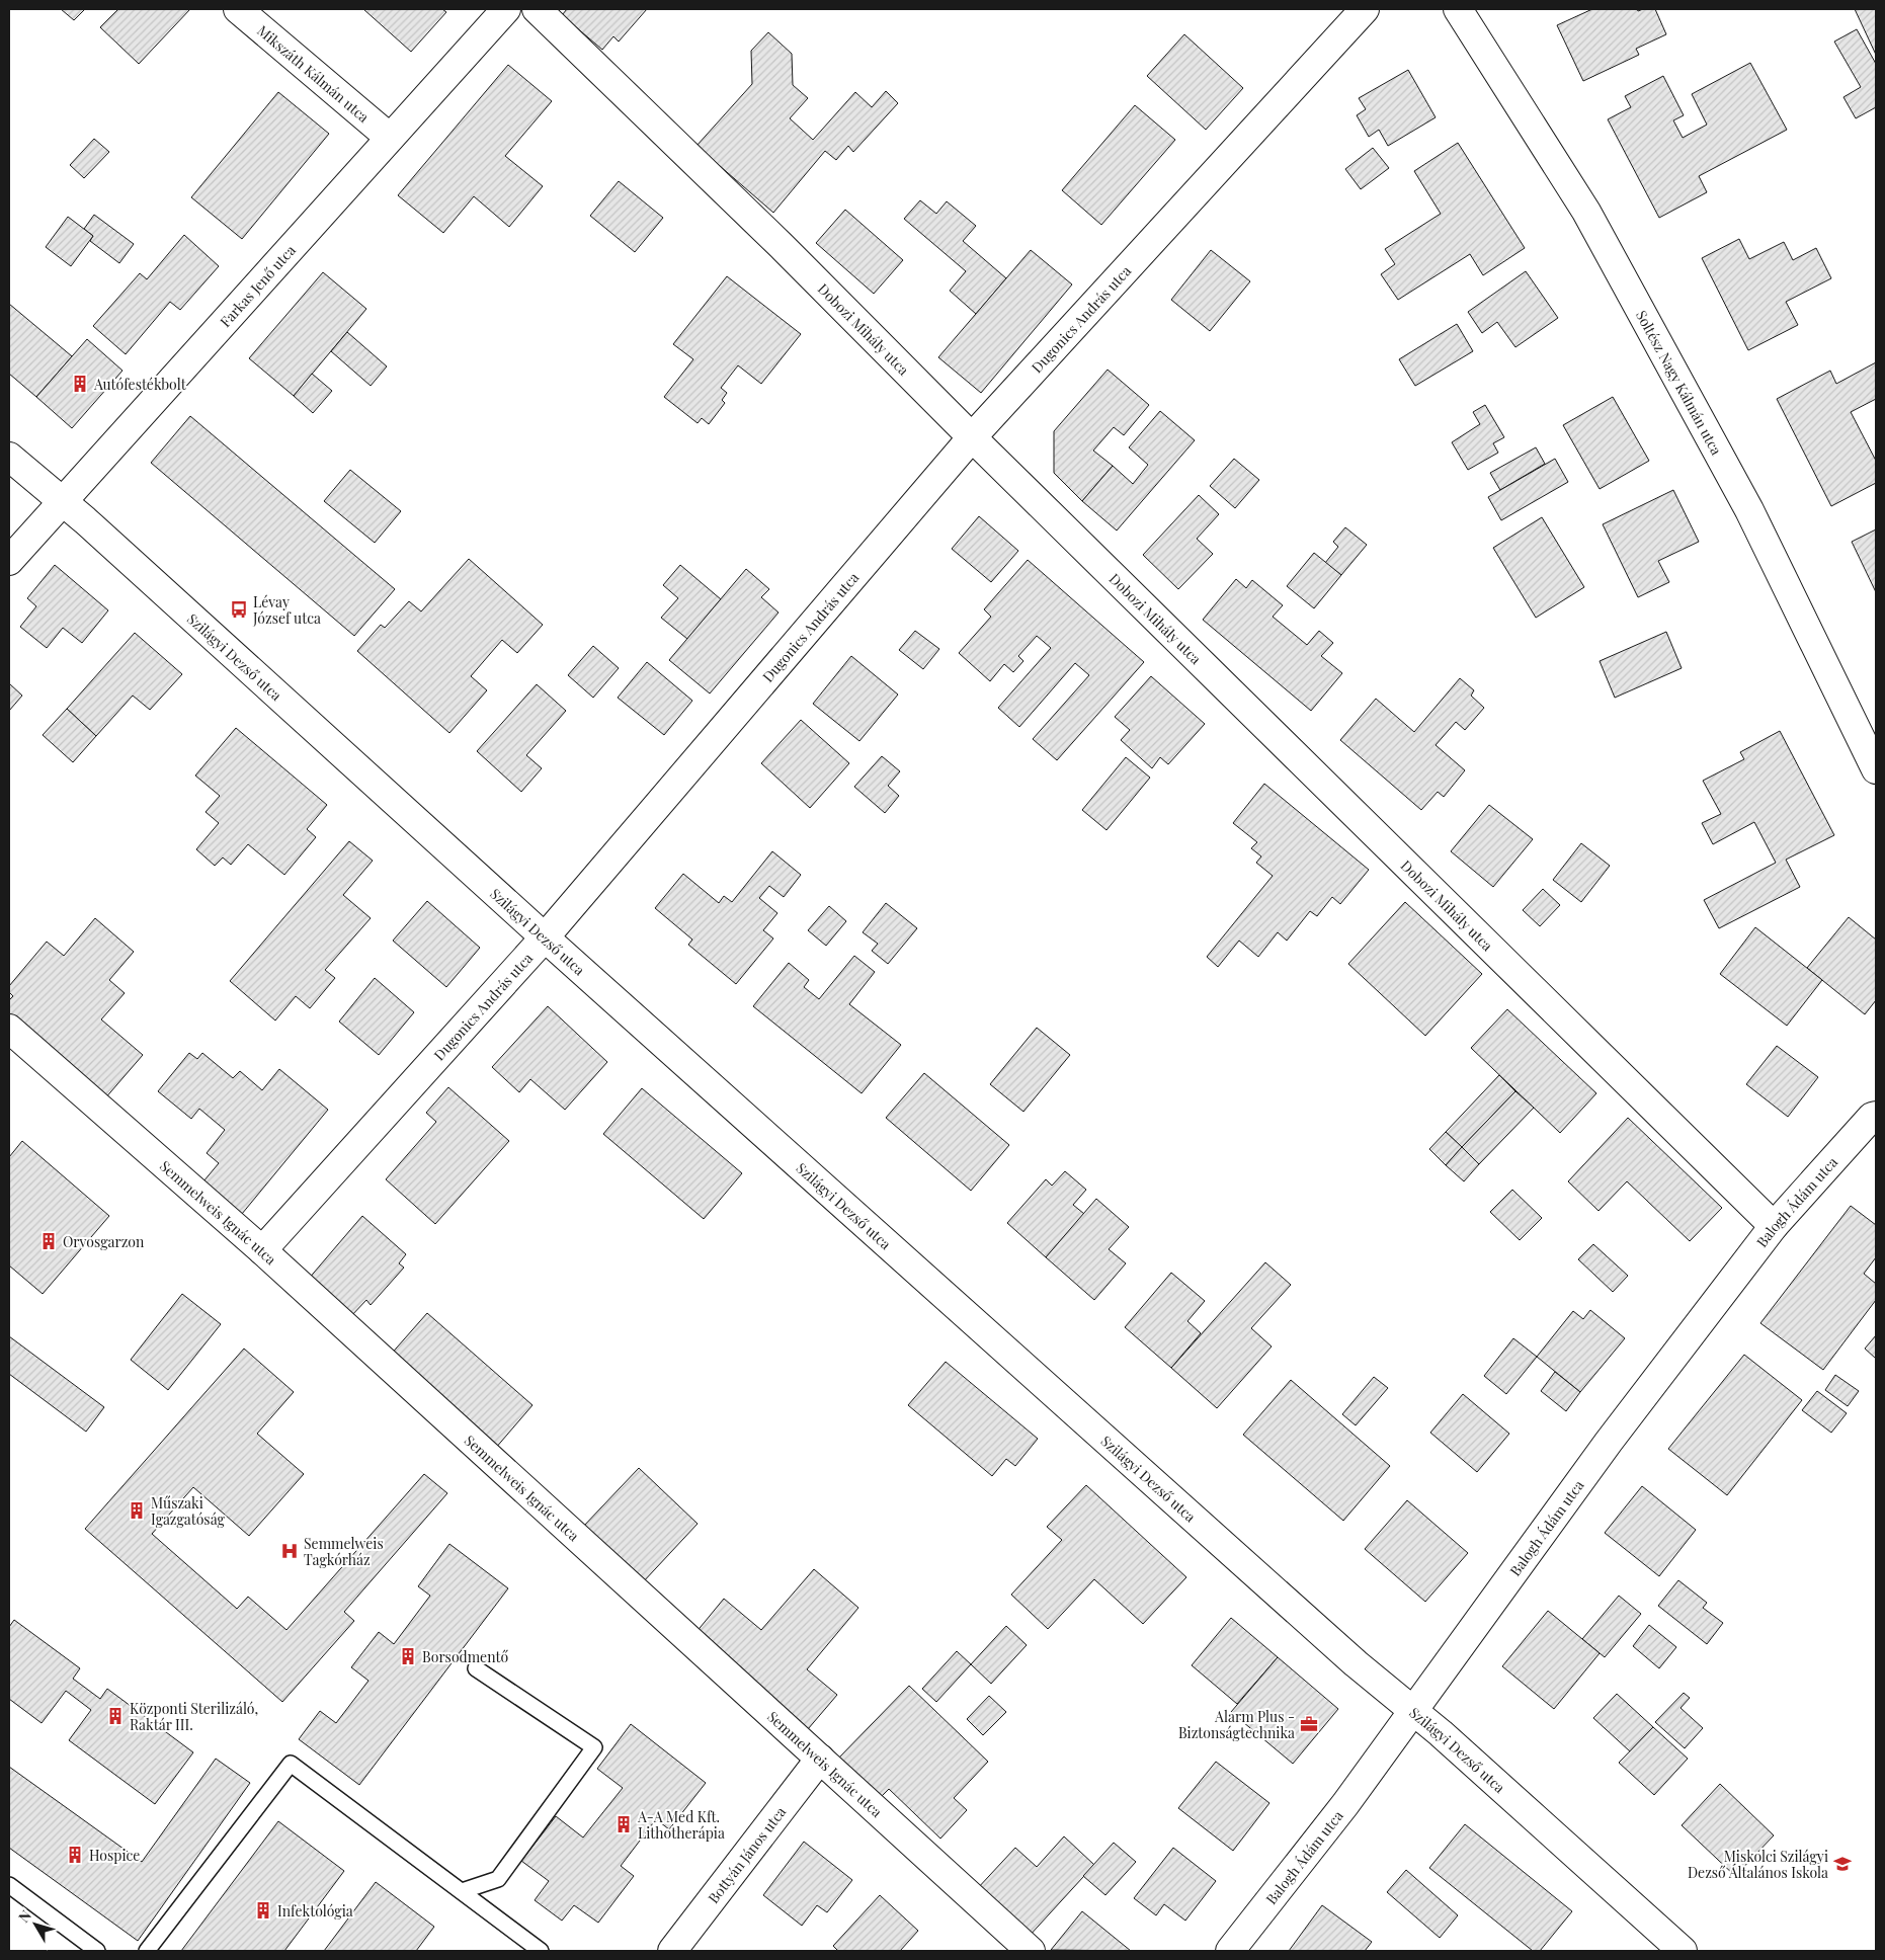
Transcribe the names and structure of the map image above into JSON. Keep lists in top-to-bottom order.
{
  "streets": {
    "street": [
      "Mikszáth Kálmán utca",
      "Farkas Jenő utca",
      "Dugonics András utca",
      "Dobozi Mihály utca",
      "Soltész Nagy Kálmán utca",
      "Szilágyi Dezső utca",
      "Balogh Ádám utca",
      "Semmelweis Ignác utca",
      "Bottyán János utca"
    ]
  },
  "crossings": [
    ["Mikszáth Kálmán utca", "Farkas Jenő utca"],
    ["Farkas Jenő utca", "Szilágyi Dezső utca"],
    ["Dugonics András utca", "Dobozi Mihály utca"],
    ["Dugonics András utca", "Szilágyi Dezső utca"],
    ["Dugonics András utca", "Semmelweis Ignác utca"],
    ["Dobozi Mihály utca", "Balogh Ádám utca"],
    ["Szilágyi Dezső utca", "Balogh Ádám utca"],
    ["Semmelweis Ignác utca", "Bottyán János utca"]
  ],
  "places": {
    "building": [
      "Autófestékbolt",
      "Orvosgarzon",
      "Műszaki Igazgatóság",
      "Borsodmentő",
      "Központi Sterilizáló, Raktár III.",
      "A-A Med Kft. Lithotherápia",
      "Hospice",
      "Infektológia"
    ],
    "bus stop": ["Lévay József utca"],
    "hospital": ["Semmelweis Tagkórház"],
    "office": ["Alarm Plus - Biztonságtechnika"],
    "school or university": ["Miskolci Szilágyi Dezső Általános Iskola"]
  },
  "north": "top left"
}
